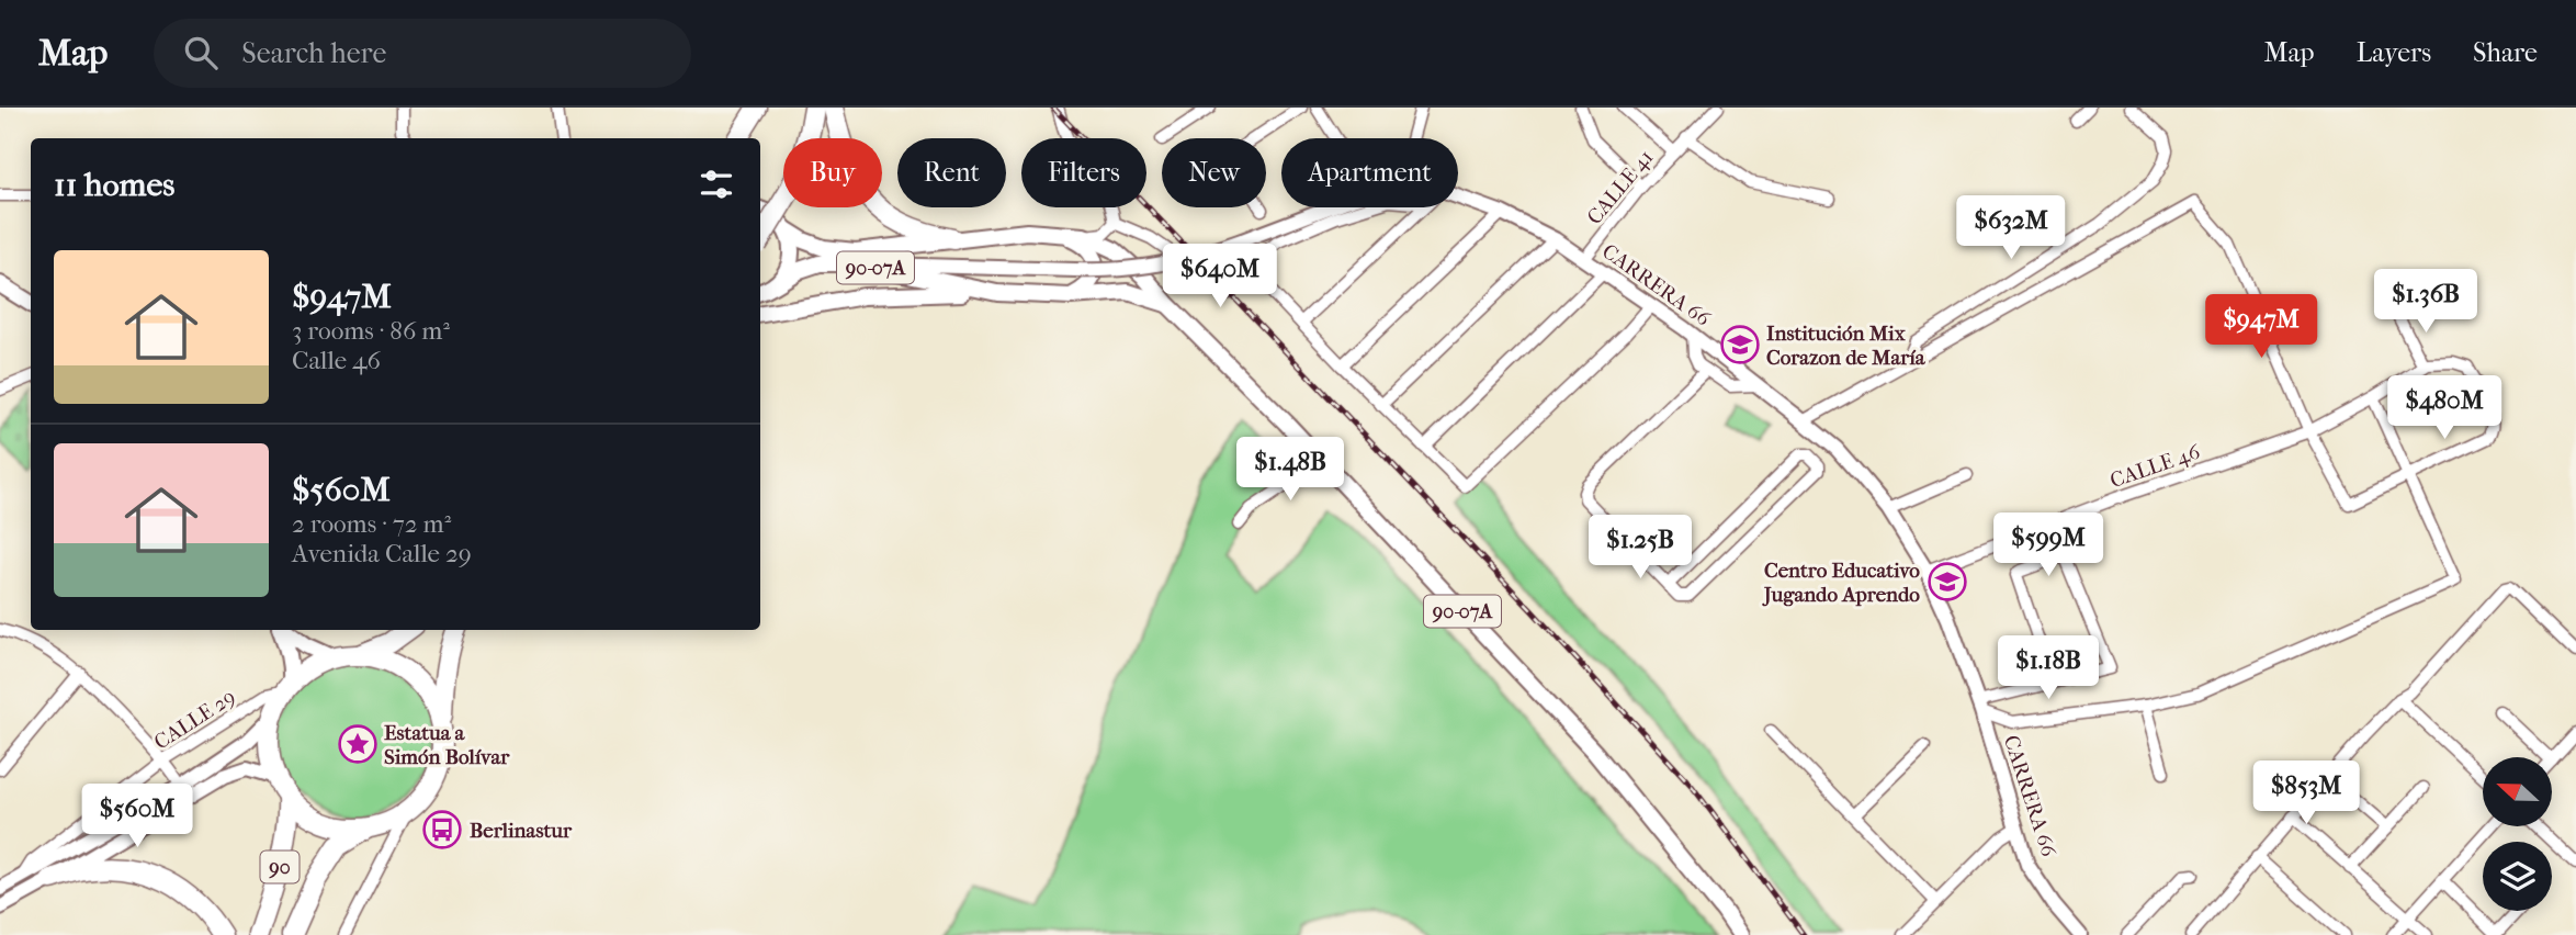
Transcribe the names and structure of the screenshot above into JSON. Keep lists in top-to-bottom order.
{
  "streets": {
    "highway": ["90"],
    "main road": ["90-07A"],
    "street": [
      "CALLE 41",
      "CARRERA 66",
      "CALLE 46",
      "CALLE 29"
    ]
  },
  "crossings": [
    ["CALLE 41", "CARRERA 66"],
    ["90-07A", "CARRERA 66"],
    ["CARRERA 66", "CALLE 46"],
    ["CALLE 29", "90"]
  ],
  "places": {
    "school or university": ["Institución Mix Corazon de María", "Centro Educativo Jugando Aprendo"],
    "place": ["Estatua a Simón Bolívar"],
    "bus stop": ["Berlinastur"]
  },
  "north": "left",
  "page": {
    "header": "Map",
    "search": "Search here",
    "nav": ["Map", "Layers", "Share"],
    "chip": [
      "Buy",
      "Rent",
      "Filters",
      "New",
      "Apartment"
    ],
    "heading": "11 homes",
    "price": [
      "$632M",
      "$640M",
      "$1.36B",
      "$947M",
      "$480M",
      "$1.48B",
      "$599M",
      "$1.25B",
      "$1.18B",
      "$853M",
      "$560M"
    ],
    "list": [
      {
        "name": "$947M",
        "note": "3 rooms · 86 m² · Calle 46"
      },
      {
        "name": "$560M",
        "note": "2 rooms · 72 m² · Avenida Calle 29"
      }
    ]
  }
}
